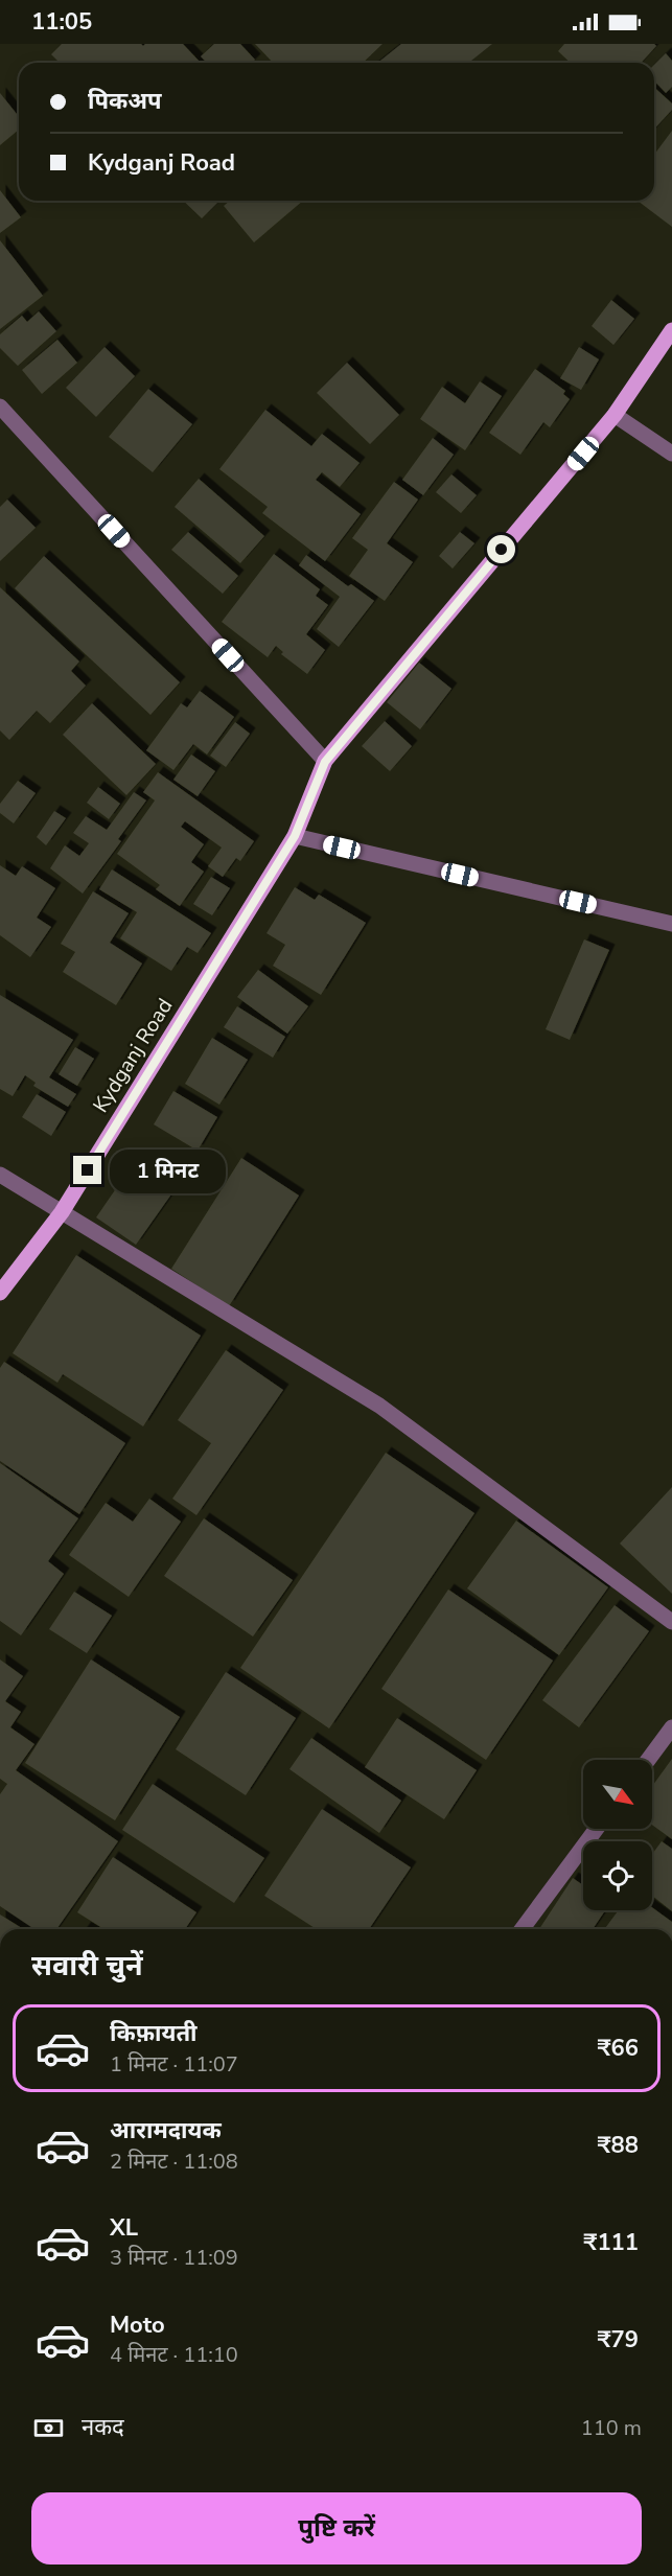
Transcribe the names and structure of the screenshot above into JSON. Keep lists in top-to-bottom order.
{
  "streets": {
    "main road": ["Kydganj Road"]
  },
  "north": "bottom right",
  "page": {
    "status": "11:05",
    "banner": ["पिकअप", "Kydganj Road"],
    "bubble": "1 मिनट",
    "heading": "सवारी चुनें",
    "list": [
      {
        "name": "किफ़ायती",
        "note": "1 मिनट · 11:07",
        "value": "₹66"
      },
      {
        "name": "आरामदायक",
        "note": "2 मिनट · 11:08",
        "value": "₹88"
      },
      {
        "name": "XL",
        "note": "3 मिनट · 11:09",
        "value": "₹111"
      },
      {
        "name": "Moto",
        "note": "4 मिनट · 11:10",
        "value": "₹79"
      }
    ],
    "pay": ["नकद", "110 m"],
    "buttons": "पुष्टि करें"
  }
}
